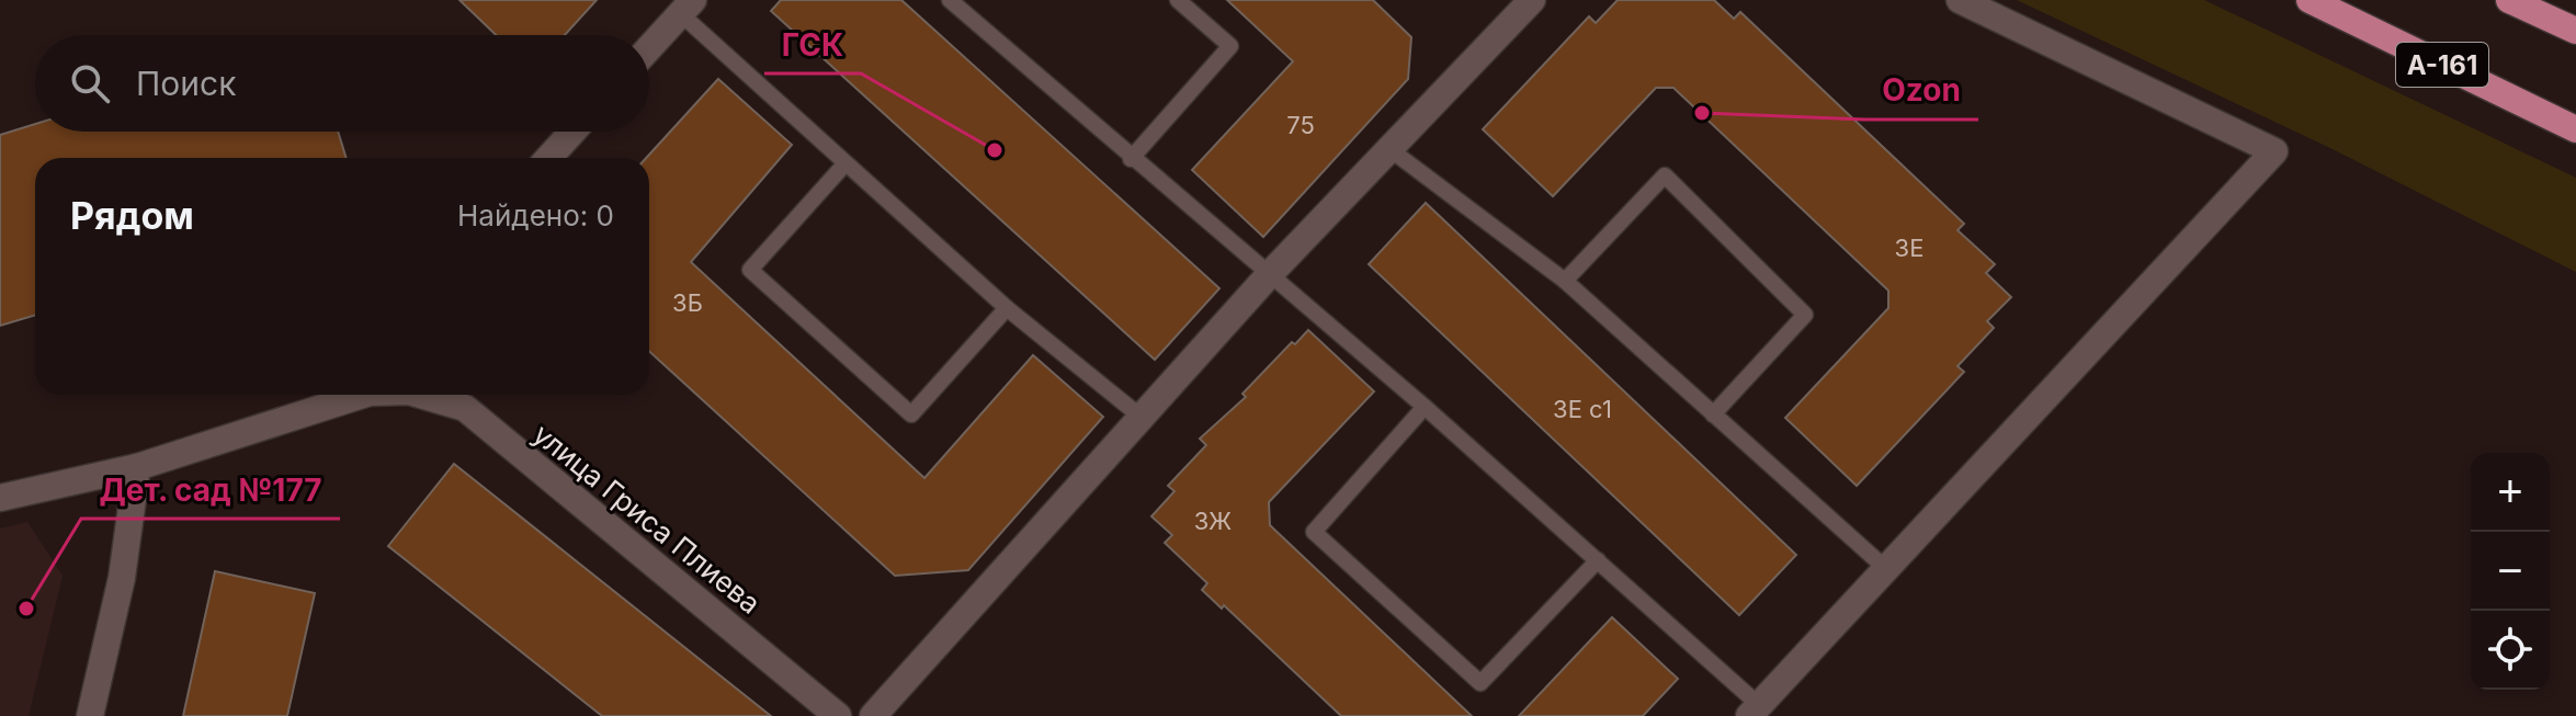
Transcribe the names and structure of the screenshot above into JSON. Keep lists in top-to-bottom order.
{
  "streets": {
    "highway": ["А-161"],
    "street": ["улица Гриса Плиева"]
  },
  "places": ["Ozon", "ГСК", "Дет. сад №177"],
  "house_numbers": [
    "75",
    "3Е",
    "3Б",
    "3Е с1",
    "3Ж"
  ],
  "page": {
    "search": "Поиск",
    "heading": ["Рядом", "Найдено: 0"],
    "map_buttons": ["+", "−"]
  }
}
